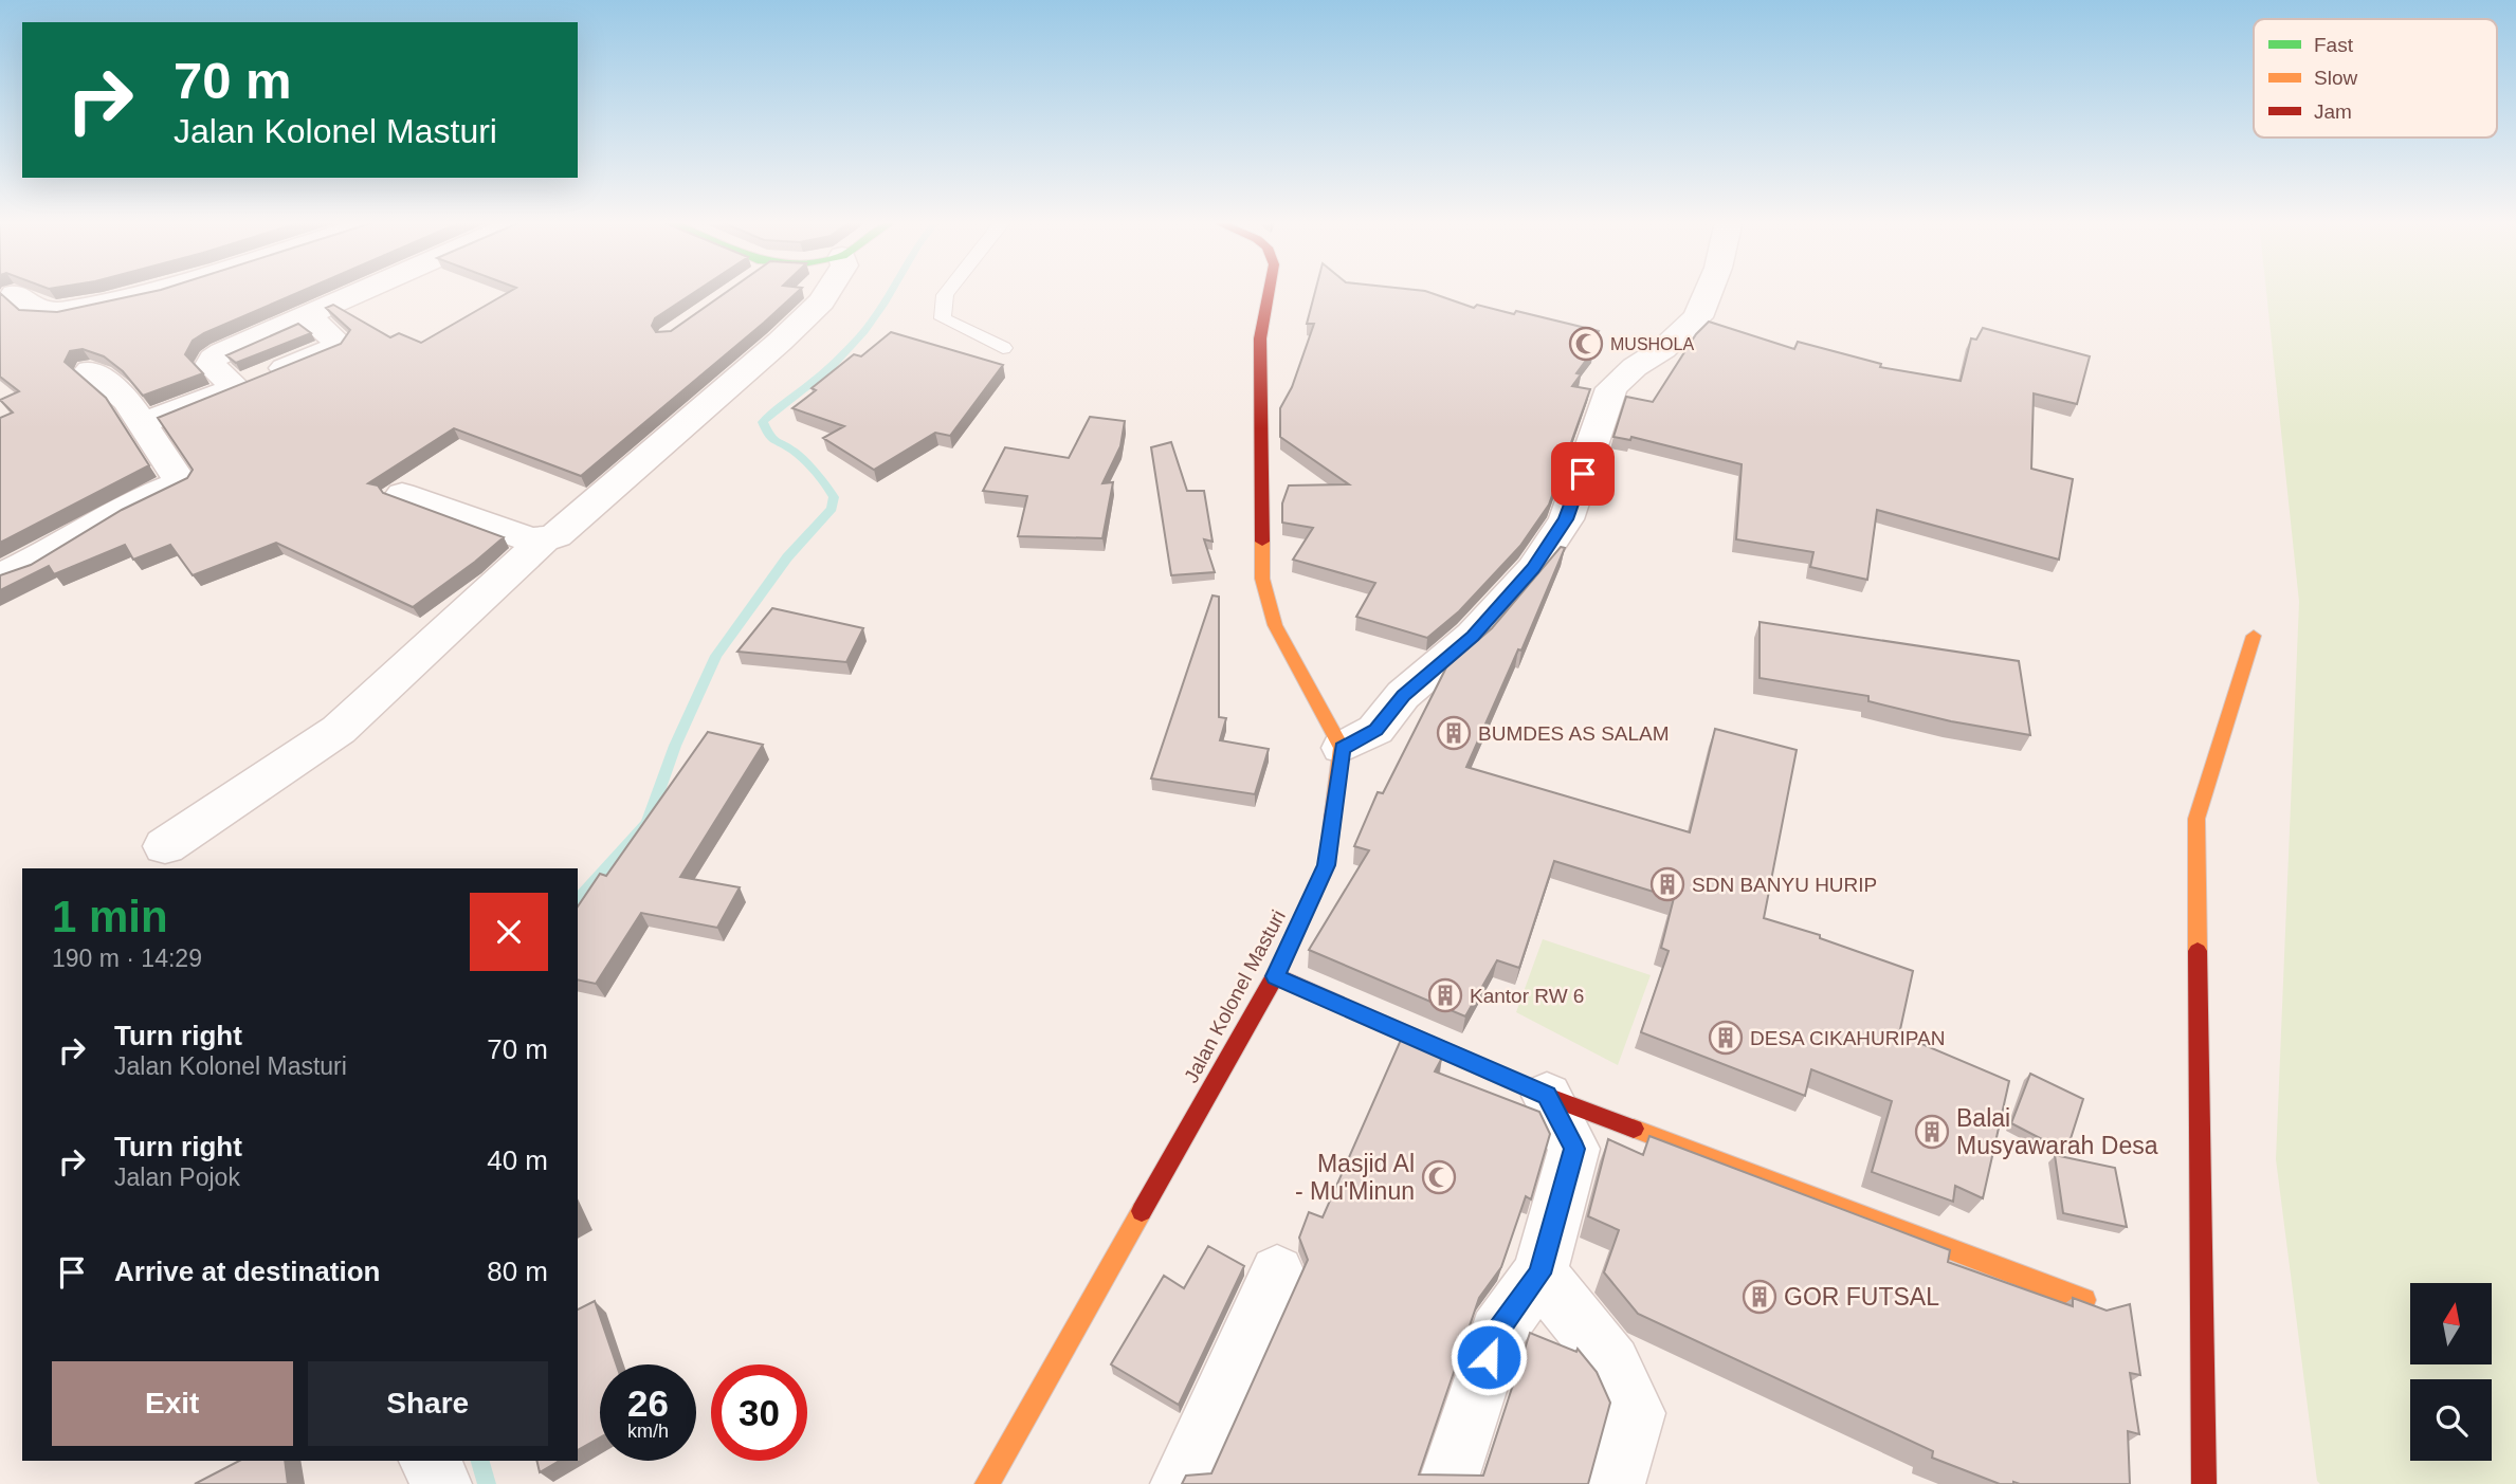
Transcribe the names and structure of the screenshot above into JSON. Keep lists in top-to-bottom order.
{
  "streets": {
    "main road": ["Jalan Kolonel Masturi"]
  },
  "places": {
    "mosque": ["MUSHOLA", "Masjid Al - Mu'Minun"],
    "building": [
      "BUMDES AS SALAM",
      "SDN BANYU HURIP",
      "Kantor RW 6",
      "DESA CIKAHURIPAN",
      "Balai Musyawarah Desa",
      "GOR FUTSAL"
    ]
  },
  "legend": ["Fast", "Slow", "Jam"],
  "north": "top",
  "page": {
    "turn": ["70 m", "Jalan Kolonel Masturi"],
    "heading": ["1 min", "190 m · 14:29"],
    "list": [
      {
        "name": "Turn right",
        "note": "Jalan Kolonel Masturi",
        "value": "70 m"
      },
      {
        "name": "Turn right",
        "note": "Jalan Pojok",
        "value": "40 m"
      },
      {
        "name": "Arrive at destination",
        "value": "80 m"
      }
    ],
    "buttons": ["Exit", "Share"],
    "speed": "26 km/h",
    "limit": "30"
  }
}
